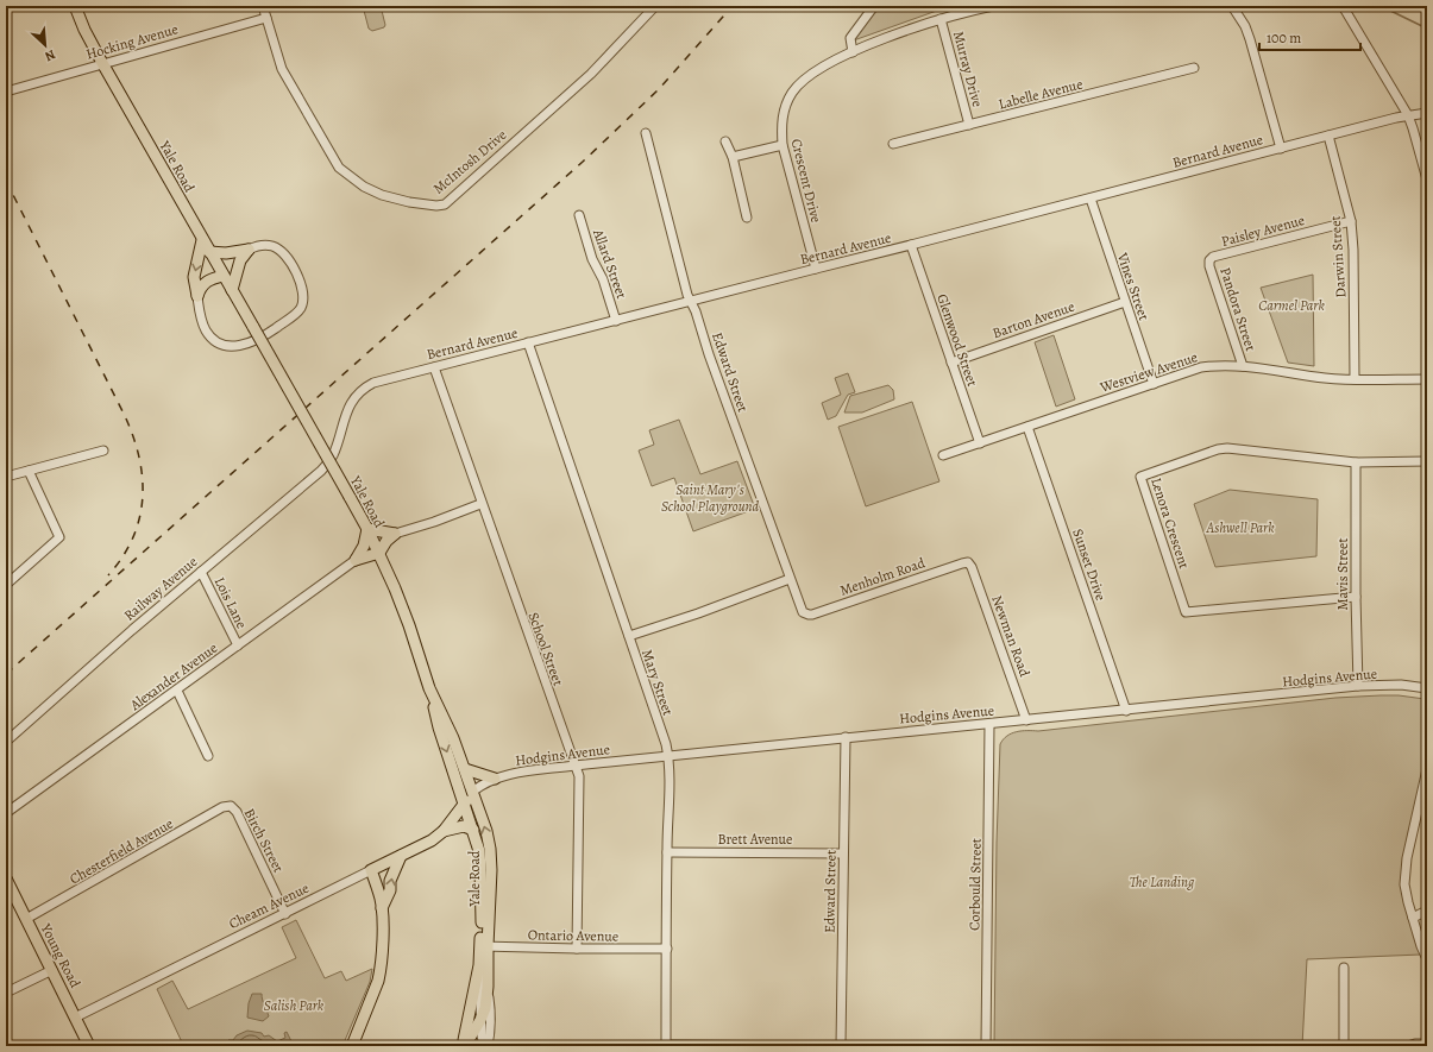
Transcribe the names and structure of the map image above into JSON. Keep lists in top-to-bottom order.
{
  "streets": {
    "main road": ["Yale Road", "Cheam Avenue", "Young Road"],
    "street": [
      "Hocking Avenue",
      "Murray Drive",
      "Labelle Avenue",
      "Bernard Avenue",
      "McIntosh Drive",
      "Crescent Drive",
      "Paisley Avenue",
      "Darwin Street",
      "Allard Street",
      "Vines Street",
      "Pandora Street",
      "Barton Avenue",
      "Glenwood Street",
      "Edward Street",
      "Westview Avenue",
      "Lenora Crescent",
      "Sunset Drive",
      "Mavis Street",
      "Menholm Road",
      "Railway Avenue",
      "Lois Lane",
      "Newman Road",
      "School Street",
      "Alexander Avenue",
      "Hodgins Avenue",
      "Mary Street",
      "Brett Avenue",
      "Birch Street",
      "Chesterfield Avenue",
      "Corbould Street",
      "Ontario Avenue"
    ]
  },
  "crossings": [
    ["Hocking Avenue", "McIntosh Drive"],
    ["Hocking Avenue", "Yale Road"],
    ["Murray Drive", "Labelle Avenue"],
    ["Murray Drive", "Crescent Drive"],
    ["Bernard Avenue", "Crescent Drive"],
    ["Bernard Avenue", "Darwin Street"],
    ["Bernard Avenue", "Allard Street"],
    ["Bernard Avenue", "Vines Street"],
    ["Bernard Avenue", "Glenwood Street"],
    ["Bernard Avenue", "Edward Street"],
    ["Bernard Avenue", "Railway Avenue"],
    ["Bernard Avenue", "School Street"],
    ["Bernard Avenue", "Mary Street"],
    ["Yale Road", "Hodgins Avenue"],
    ["Yale Road", "Cheam Avenue"],
    ["Yale Road", "Ontario Avenue"],
    ["Paisley Avenue", "Darwin Street"],
    ["Paisley Avenue", "Pandora Street"],
    ["Darwin Street", "Westview Avenue"],
    ["Vines Street", "Barton Avenue"],
    ["Vines Street", "Westview Avenue"],
    ["Pandora Street", "Westview Avenue"],
    ["Barton Avenue", "Glenwood Street"],
    ["Glenwood Street", "Westview Avenue"],
    ["Edward Street", "Menholm Road"],
    ["Edward Street", "Hodgins Avenue"],
    ["Edward Street", "Brett Avenue"],
    ["Westview Avenue", "Sunset Drive"],
    ["Lenora Crescent", "Mavis Street"],
    ["Sunset Drive", "Hodgins Avenue"],
    ["Mavis Street", "Hodgins Avenue"],
    ["Menholm Road", "Newman Road"],
    ["Railway Avenue", "Lois Lane"],
    ["Lois Lane", "Alexander Avenue"],
    ["Newman Road", "Hodgins Avenue"],
    ["School Street", "Hodgins Avenue"],
    ["School Street", "Ontario Avenue"],
    ["Hodgins Avenue", "Mary Street"],
    ["Hodgins Avenue", "Corbould Street"],
    ["Hodgins Avenue", "Cheam Avenue"],
    ["Mary Street", "Brett Avenue"],
    ["Mary Street", "Ontario Avenue"],
    ["Birch Street", "Chesterfield Avenue"],
    ["Birch Street", "Cheam Avenue"],
    ["Chesterfield Avenue", "Young Road"],
    ["Cheam Avenue", "Young Road"]
  ],
  "parks": [
    "Carmel Park",
    "Saint Mary's School Playground",
    "Ashwell Park",
    "The Landing",
    "Salish Park"
  ],
  "scale_bar": "100 m",
  "north": "bottom right"
}
